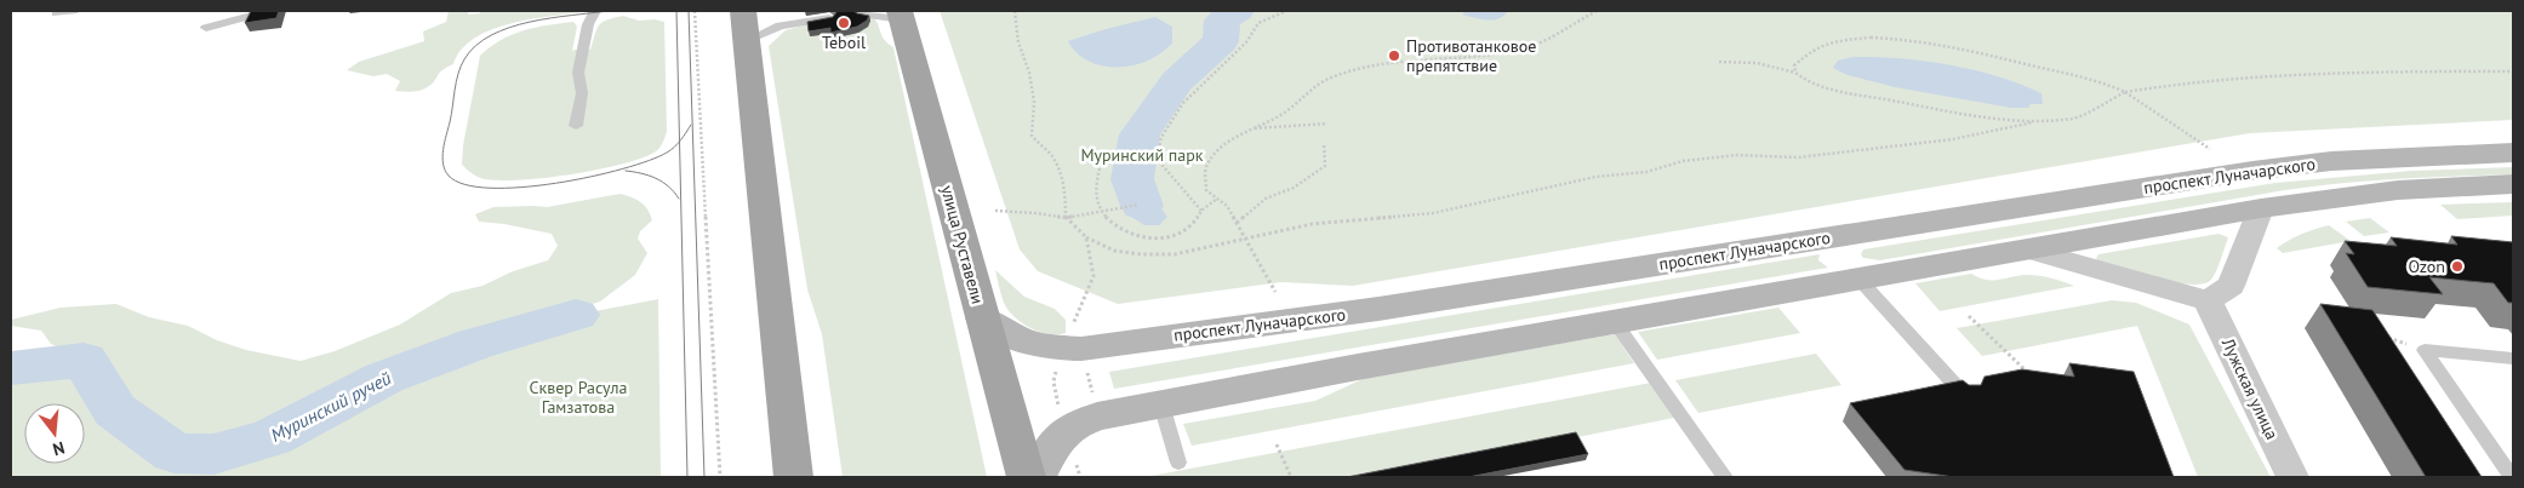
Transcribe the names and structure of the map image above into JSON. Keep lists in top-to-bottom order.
{
  "streets": {
    "main road": ["проспект Луначарского", "улица Руставели"],
    "street": ["Лужская улица"]
  },
  "crossings": [
    ["проспект Луначарского", "улица Руставели"]
  ],
  "water": ["Муринский ручей"],
  "parks": ["Муринский парк", "Сквер Расула Гамзатова"],
  "places": ["Teboil", "Противотанковое препятствие", "Ozon"],
  "north": "bottom"
}
